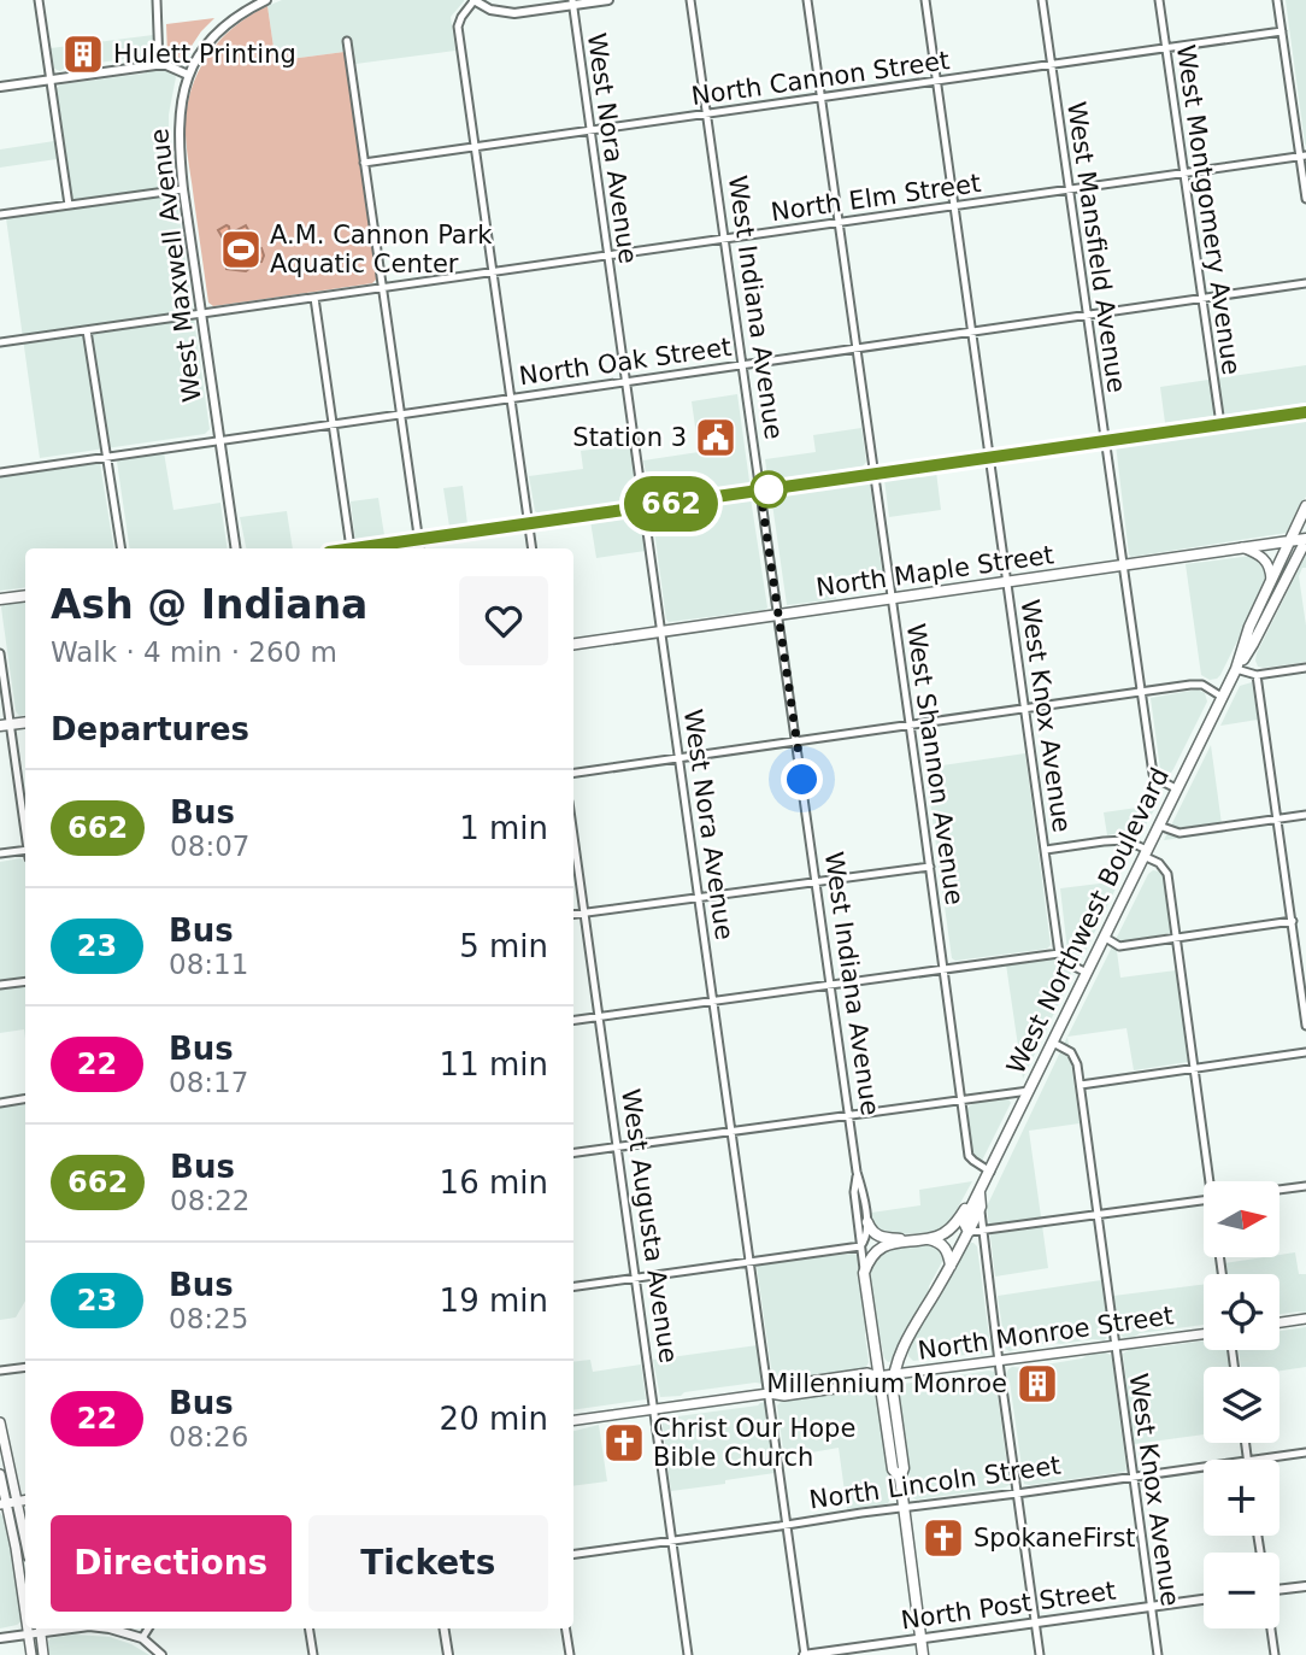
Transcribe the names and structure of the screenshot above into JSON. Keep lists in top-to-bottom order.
{
  "streets": {
    "main road": [
      "West Indiana Avenue",
      "North Maple Street",
      "West Northwest Boulevard",
      "North Monroe Street"
    ],
    "street": [
      "North Cannon Street",
      "West Nora Avenue",
      "North Elm Street",
      "West Montgomery Avenue",
      "West Mansfield Avenue",
      "West Maxwell Avenue",
      "North Oak Street",
      "West Knox Avenue",
      "West Shannon Avenue",
      "West Augusta Avenue",
      "North Lincoln Street",
      "North Post Street"
    ]
  },
  "crossings": [
    ["North Cannon Street", "West Nora Avenue"],
    ["North Cannon Street", "West Montgomery Avenue"],
    ["North Cannon Street", "West Mansfield Avenue"],
    ["North Cannon Street", "West Indiana Avenue"],
    ["North Cannon Street", "West Knox Avenue"],
    ["North Cannon Street", "West Shannon Avenue"],
    ["West Nora Avenue", "North Elm Street"],
    ["West Nora Avenue", "North Oak Street"],
    ["West Nora Avenue", "North Maple Street"],
    ["West Nora Avenue", "North Monroe Street"],
    ["West Nora Avenue", "North Lincoln Street"],
    ["West Nora Avenue", "North Post Street"],
    ["North Elm Street", "West Montgomery Avenue"],
    ["North Elm Street", "West Mansfield Avenue"],
    ["North Elm Street", "West Maxwell Avenue"],
    ["North Elm Street", "West Indiana Avenue"],
    ["North Elm Street", "West Knox Avenue"],
    ["North Elm Street", "West Shannon Avenue"],
    ["West Montgomery Avenue", "North Oak Street"],
    ["West Mansfield Avenue", "North Oak Street"],
    ["West Mansfield Avenue", "North Maple Street"],
    ["West Mansfield Avenue", "West Northwest Boulevard"],
    ["West Maxwell Avenue", "North Oak Street"],
    ["West Indiana Avenue", "North Oak Street"],
    ["West Indiana Avenue", "North Maple Street"],
    ["West Indiana Avenue", "West Northwest Boulevard"],
    ["West Indiana Avenue", "North Monroe Street"],
    ["West Indiana Avenue", "North Lincoln Street"],
    ["West Indiana Avenue", "North Post Street"],
    ["North Oak Street", "West Knox Avenue"],
    ["North Oak Street", "West Shannon Avenue"],
    ["North Maple Street", "West Knox Avenue"],
    ["North Maple Street", "West Shannon Avenue"],
    ["West Knox Avenue", "West Northwest Boulevard"],
    ["West Knox Avenue", "North Monroe Street"],
    ["West Knox Avenue", "North Lincoln Street"],
    ["West Knox Avenue", "North Post Street"],
    ["West Shannon Avenue", "West Northwest Boulevard"],
    ["West Augusta Avenue", "North Monroe Street"],
    ["West Augusta Avenue", "North Lincoln Street"]
  ],
  "places": {
    "building": ["Hulett Printing", "Millennium Monroe"],
    "sports": ["A.M. Cannon Park Aquatic Center"],
    "public building": ["Station 3"],
    "church": ["Christ Our Hope Bible Church", "SpokaneFirst"]
  },
  "lines": ["bus line 662"],
  "north": "right",
  "page": {
    "on_map": "662",
    "heading": [
      ["Ash @ Indiana", "Walk · 4 min · 260 m"],
      "Departures"
    ],
    "list": [
      {
        "mark": "662",
        "name": "Bus",
        "note": "08:07",
        "value": "1 min"
      },
      {
        "mark": "23",
        "name": "Bus",
        "note": "08:11",
        "value": "5 min"
      },
      {
        "mark": "22",
        "name": "Bus",
        "note": "08:17",
        "value": "11 min"
      },
      {
        "mark": "662",
        "name": "Bus",
        "note": "08:22",
        "value": "16 min"
      },
      {
        "mark": "23",
        "name": "Bus",
        "note": "08:25",
        "value": "19 min"
      },
      {
        "mark": "22",
        "name": "Bus",
        "note": "08:26",
        "value": "20 min"
      }
    ],
    "map_buttons": ["+", "−"],
    "buttons": ["Directions", "Tickets"]
  }
}
